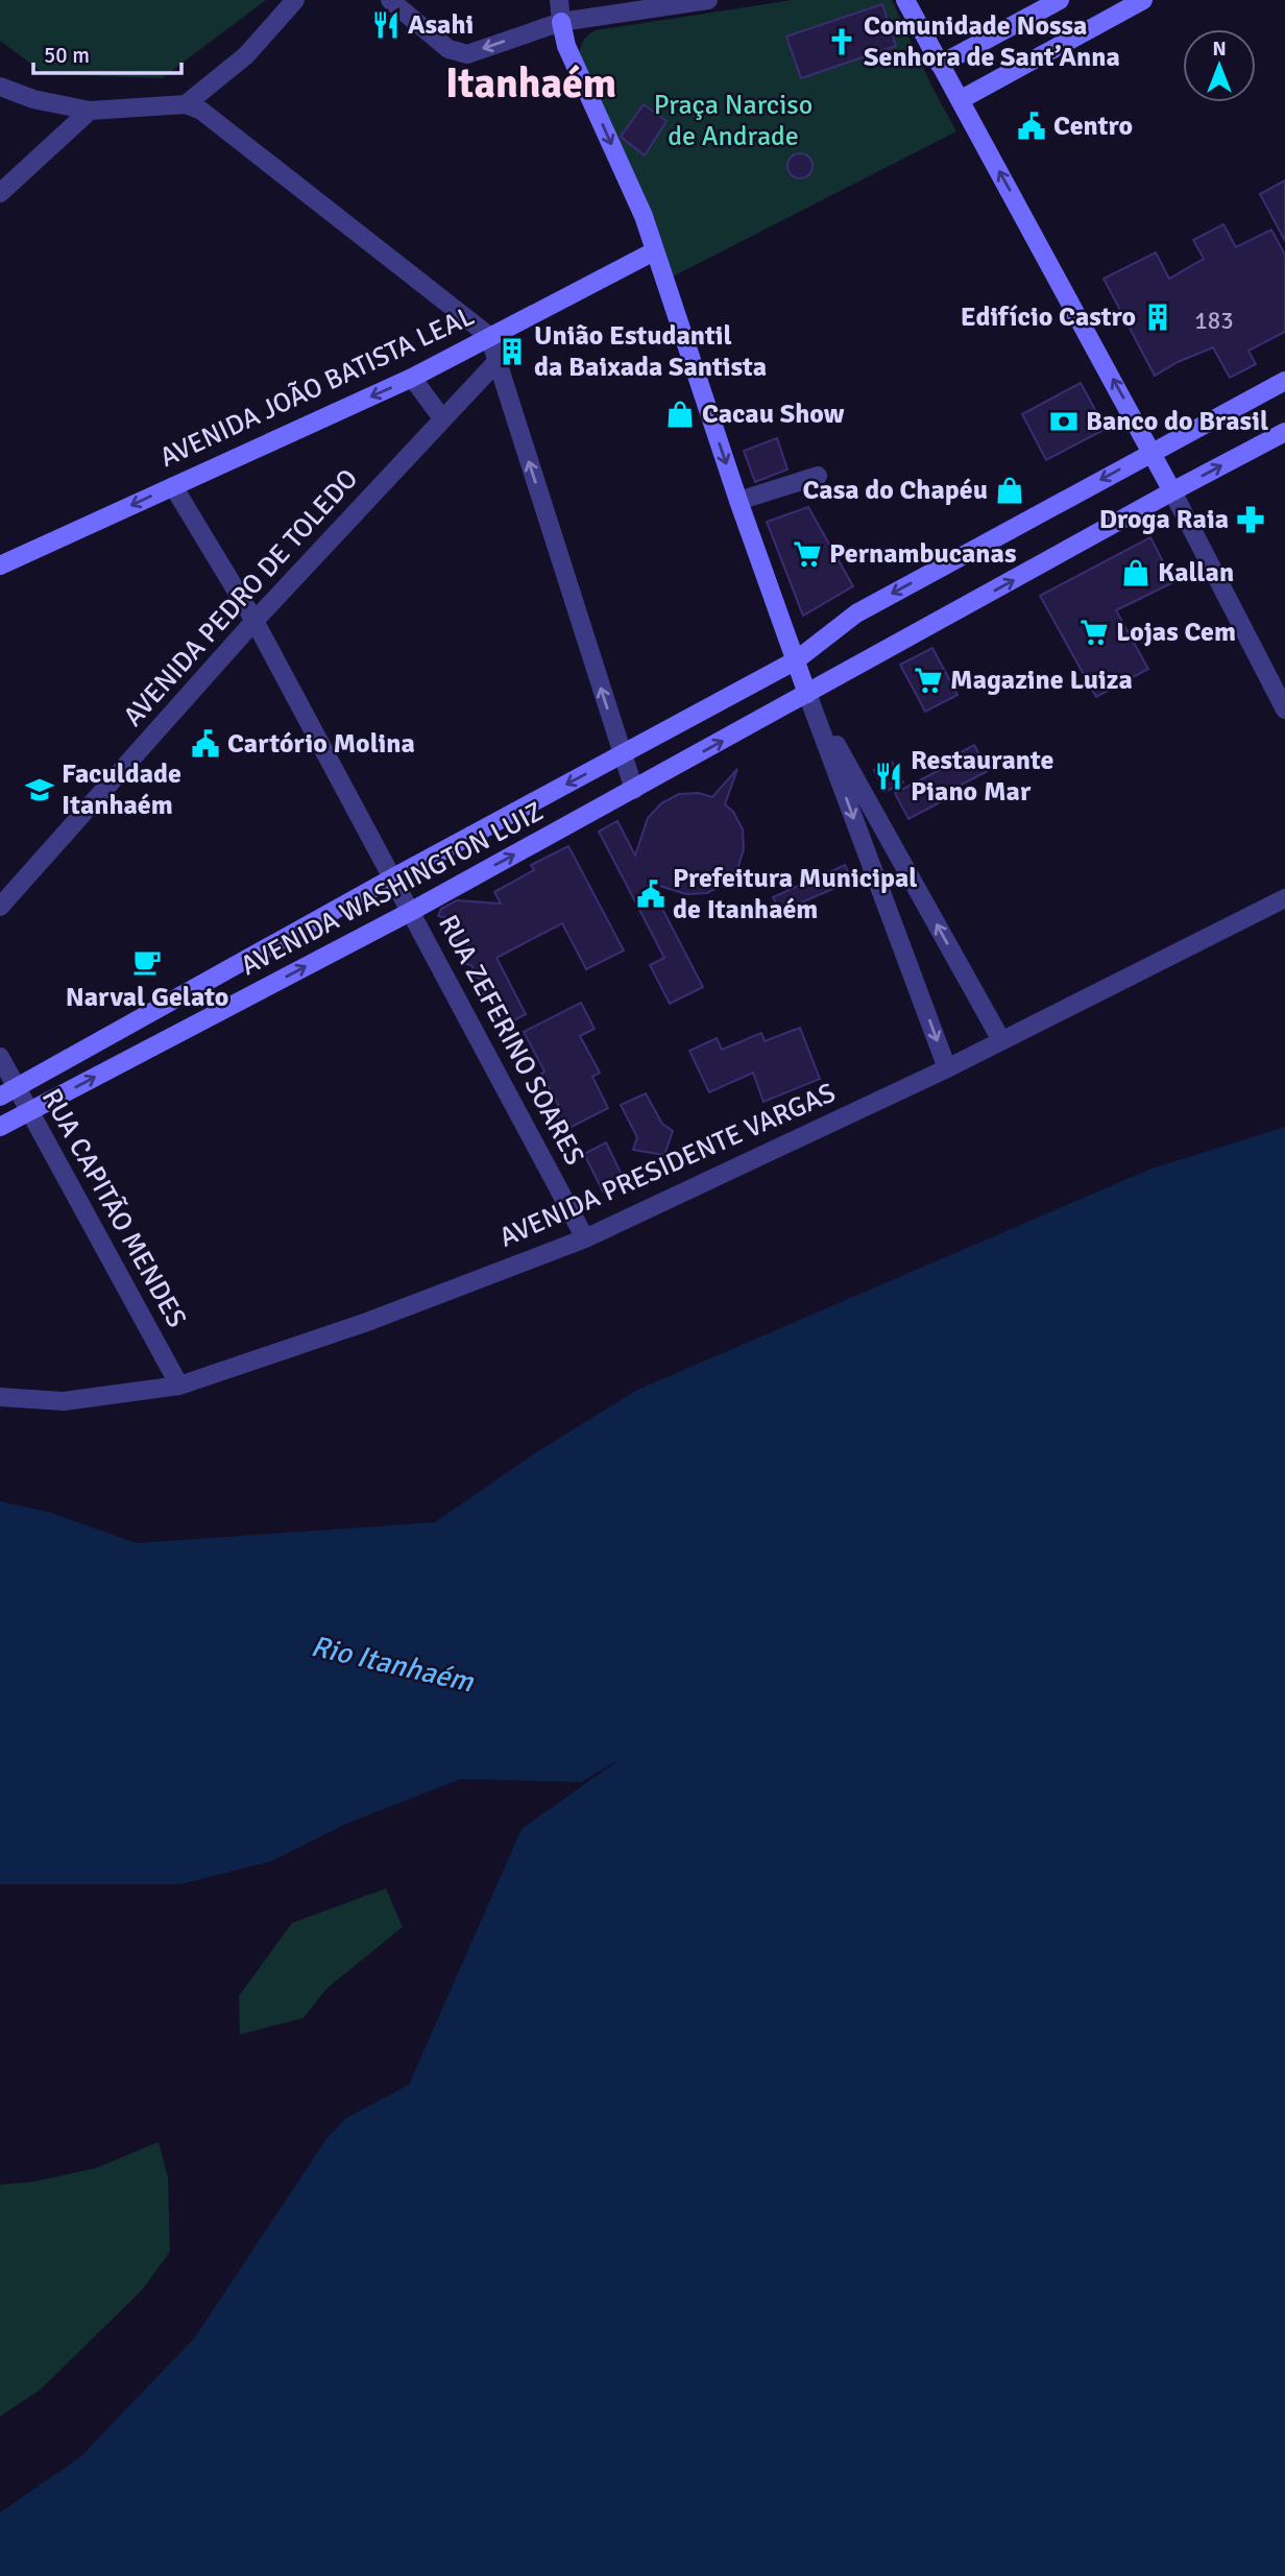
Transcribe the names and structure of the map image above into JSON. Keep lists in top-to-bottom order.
{
  "streets": {
    "main road": ["AVENIDA JOÃO BATISTA LEAL", "AVENIDA WASHINGTON LUIZ"],
    "street": [
      "AVENIDA PEDRO DE TOLEDO",
      "RUA ZEFERINO SOARES",
      "AVENIDA PRESIDENTE VARGAS",
      "RUA CAPITÃO MENDES"
    ]
  },
  "crossings": [
    ["AVENIDA JOÃO BATISTA LEAL", "RUA ZEFERINO SOARES"],
    ["AVENIDA PEDRO DE TOLEDO", "RUA ZEFERINO SOARES"],
    ["AVENIDA WASHINGTON LUIZ", "RUA ZEFERINO SOARES"],
    ["AVENIDA WASHINGTON LUIZ", "RUA CAPITÃO MENDES"],
    ["RUA ZEFERINO SOARES", "AVENIDA PRESIDENTE VARGAS"],
    ["AVENIDA PRESIDENTE VARGAS", "RUA CAPITÃO MENDES"]
  ],
  "one_way": ["AVENIDA JOÃO BATISTA LEAL"],
  "districts": ["Itanhaém"],
  "water": ["Rio Itanhaém"],
  "parks": ["Praça Narciso de Andrade"],
  "places": {
    "restaurant": ["Asahi", "Restaurante Piano Mar"],
    "church": ["Comunidade Nossa Senhora de Sant’Anna"],
    "public building": ["Centro", "Cartório Molina", "Prefeitura Municipal de Itanhaém"],
    "building": ["Edifício Castro", "União Estudantil da Baixada Santista"],
    "shop": ["Cacau Show", "Casa do Chapéu", "Kallan"],
    "bank": ["Banco do Brasil"],
    "pharmacy": ["Droga Raia"],
    "supermarket": ["Pernambucanas", "Lojas Cem", "Magazine Luiza"],
    "school or university": ["Faculdade Itanhaém"],
    "cafe": ["Narval Gelato"]
  },
  "house_numbers": ["183"],
  "scale_bar": "50 m",
  "north": "top"
}
